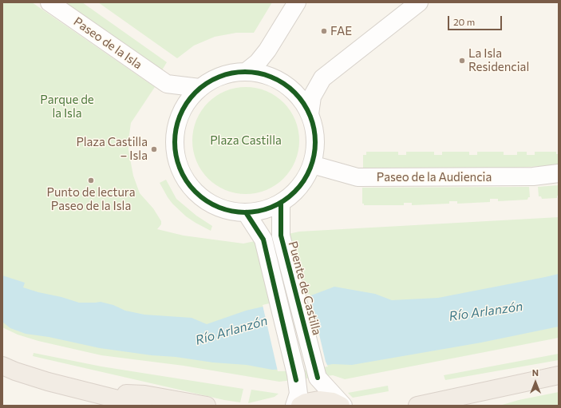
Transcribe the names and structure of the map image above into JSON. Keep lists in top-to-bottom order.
{
  "streets": {
    "street": ["Paseo de la Isla", "Paseo de la Audiencia", "Puente de Castilla"]
  },
  "water": ["Río Arlanzón"],
  "parks": ["Parque de la Isla", "Plaza Castilla"],
  "places": [
    "FAE",
    "La Isla Residencial",
    "Plaza Castilla – Isla",
    "Punto de lectura Paseo de la Isla"
  ],
  "scale_bar": "20 m",
  "north": "top"
}
